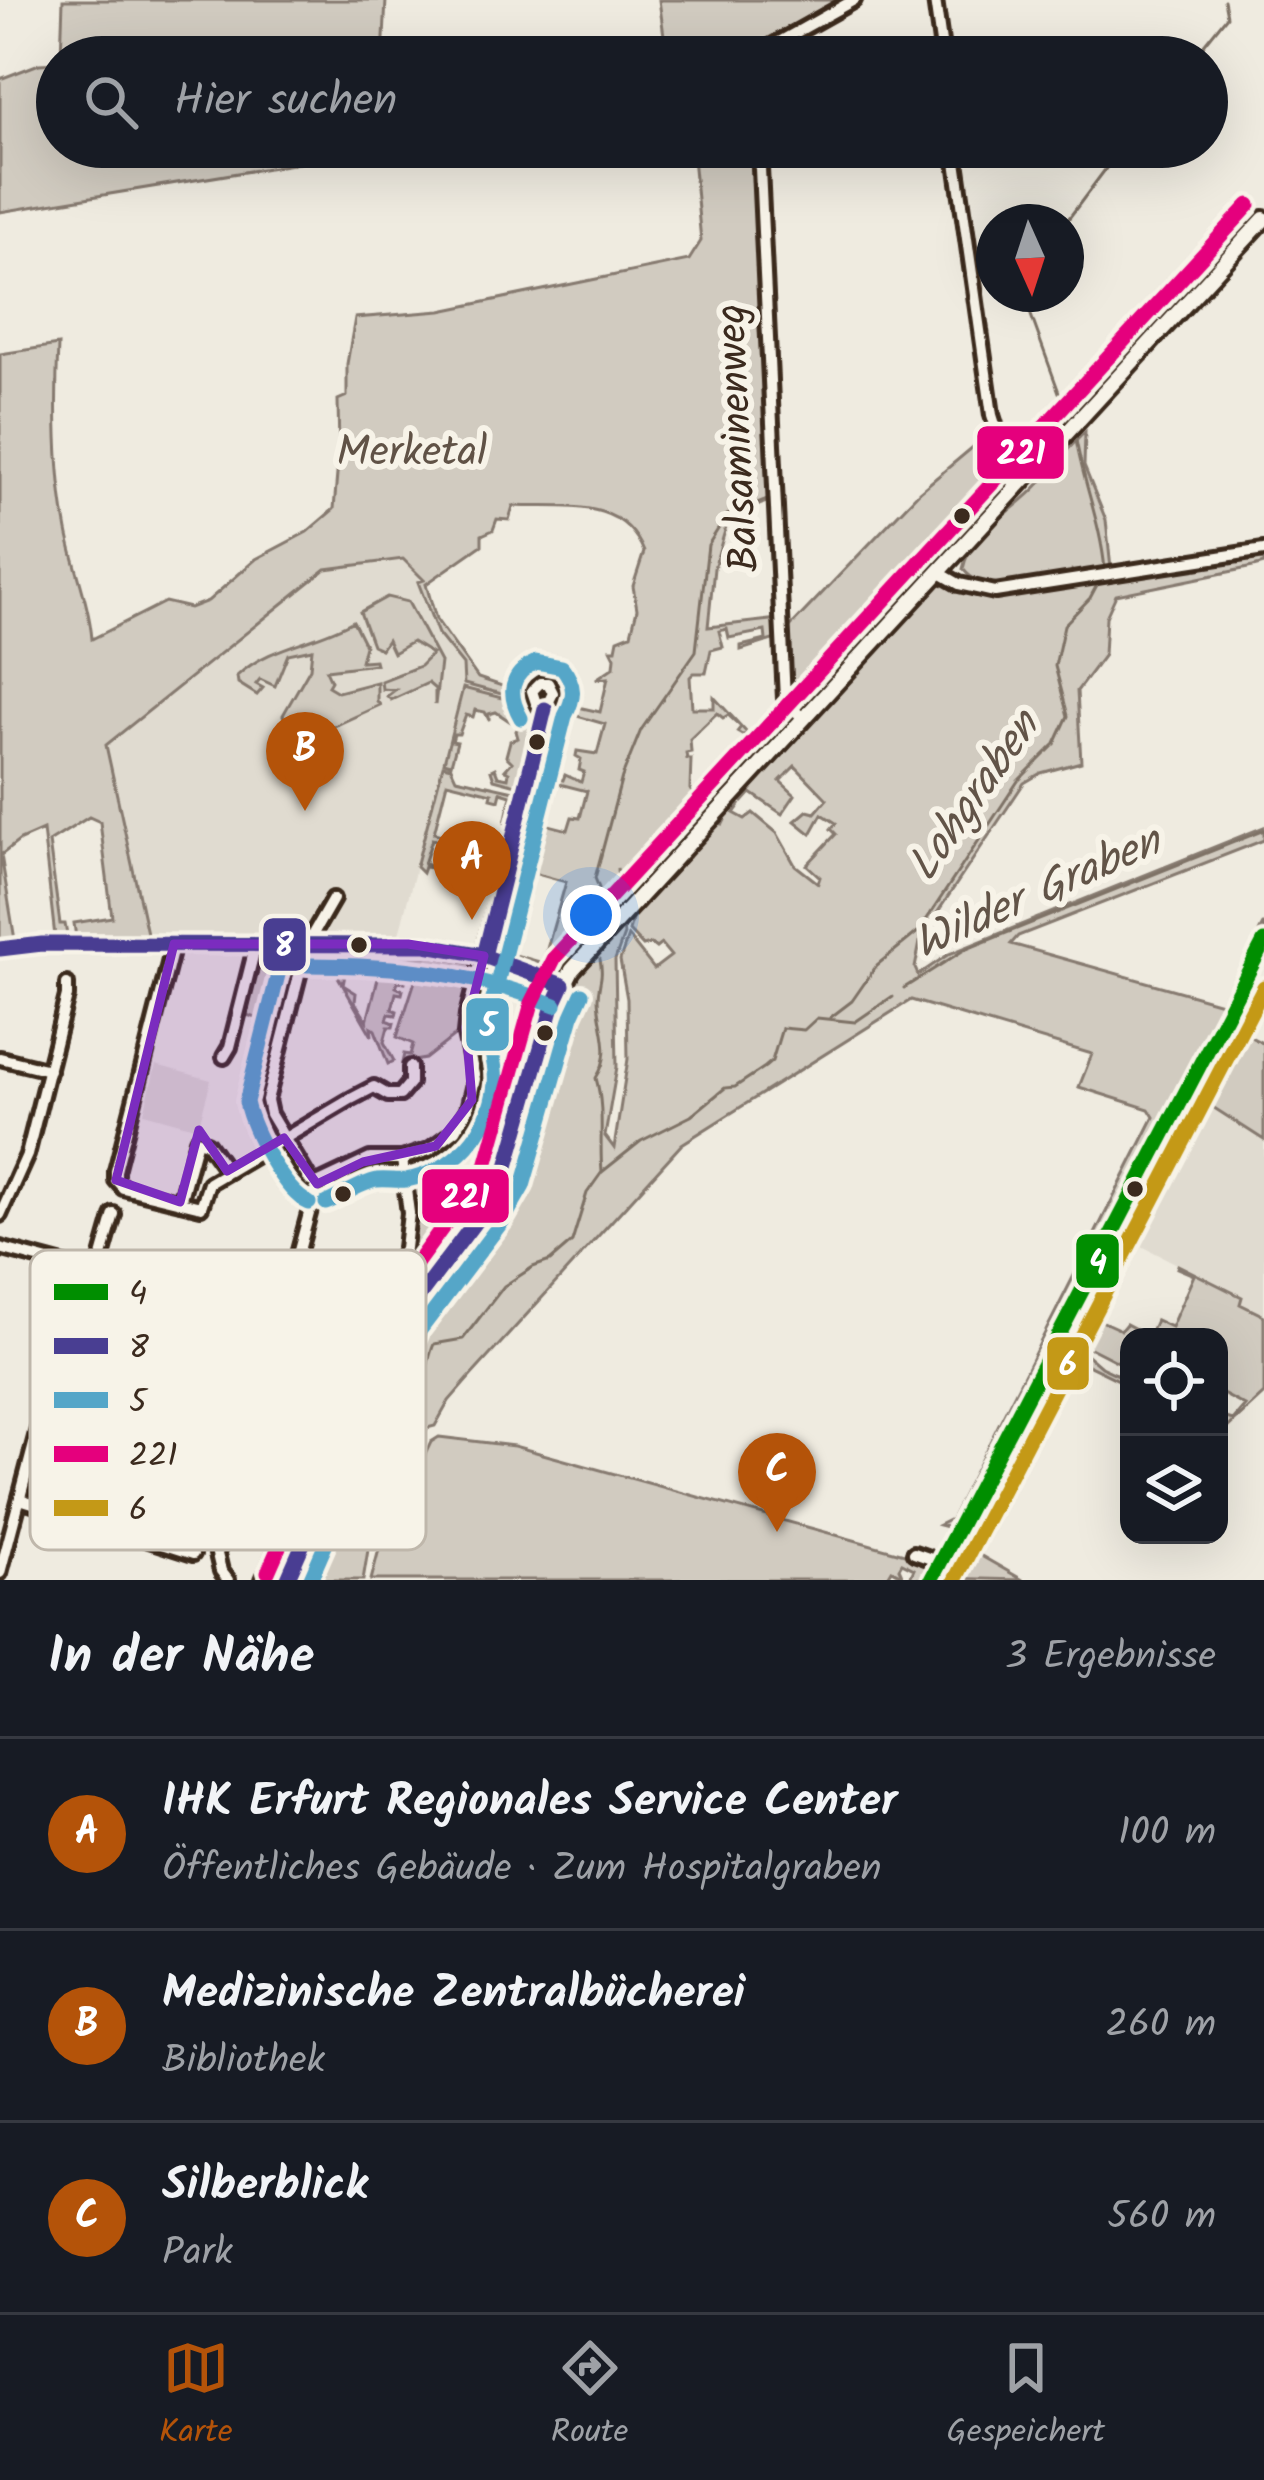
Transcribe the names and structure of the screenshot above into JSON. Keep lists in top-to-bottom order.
{
  "streets": {
    "street": ["Balsaminenweg"]
  },
  "water": ["Lohgraben", "Wilder Graben"],
  "parks": ["Merketal"],
  "lines": [
    "transit line 221",
    "transit line 5",
    "transit line 8",
    "transit line 4",
    "transit line 6"
  ],
  "legend": [
    "4",
    "8",
    "5",
    "221",
    "6"
  ],
  "north": "bottom",
  "page": {
    "search": "Hier suchen",
    "pins": ["B", "A", "C"],
    "heading": ["In der Nähe", "3 Ergebnisse"],
    "list": [
      {
        "mark": "A",
        "name": "IHK Erfurt Regionales Service Center",
        "note": "Öffentliches Gebäude · Zum Hospitalgraben",
        "value": "100 m"
      },
      {
        "mark": "B",
        "name": "Medizinische Zentralbücherei",
        "note": "Bibliothek",
        "value": "260 m"
      },
      {
        "mark": "C",
        "name": "Silberblick",
        "note": "Park",
        "value": "560 m"
      }
    ],
    "nav": ["Karte", "Route", "Gespeichert"]
  }
}
